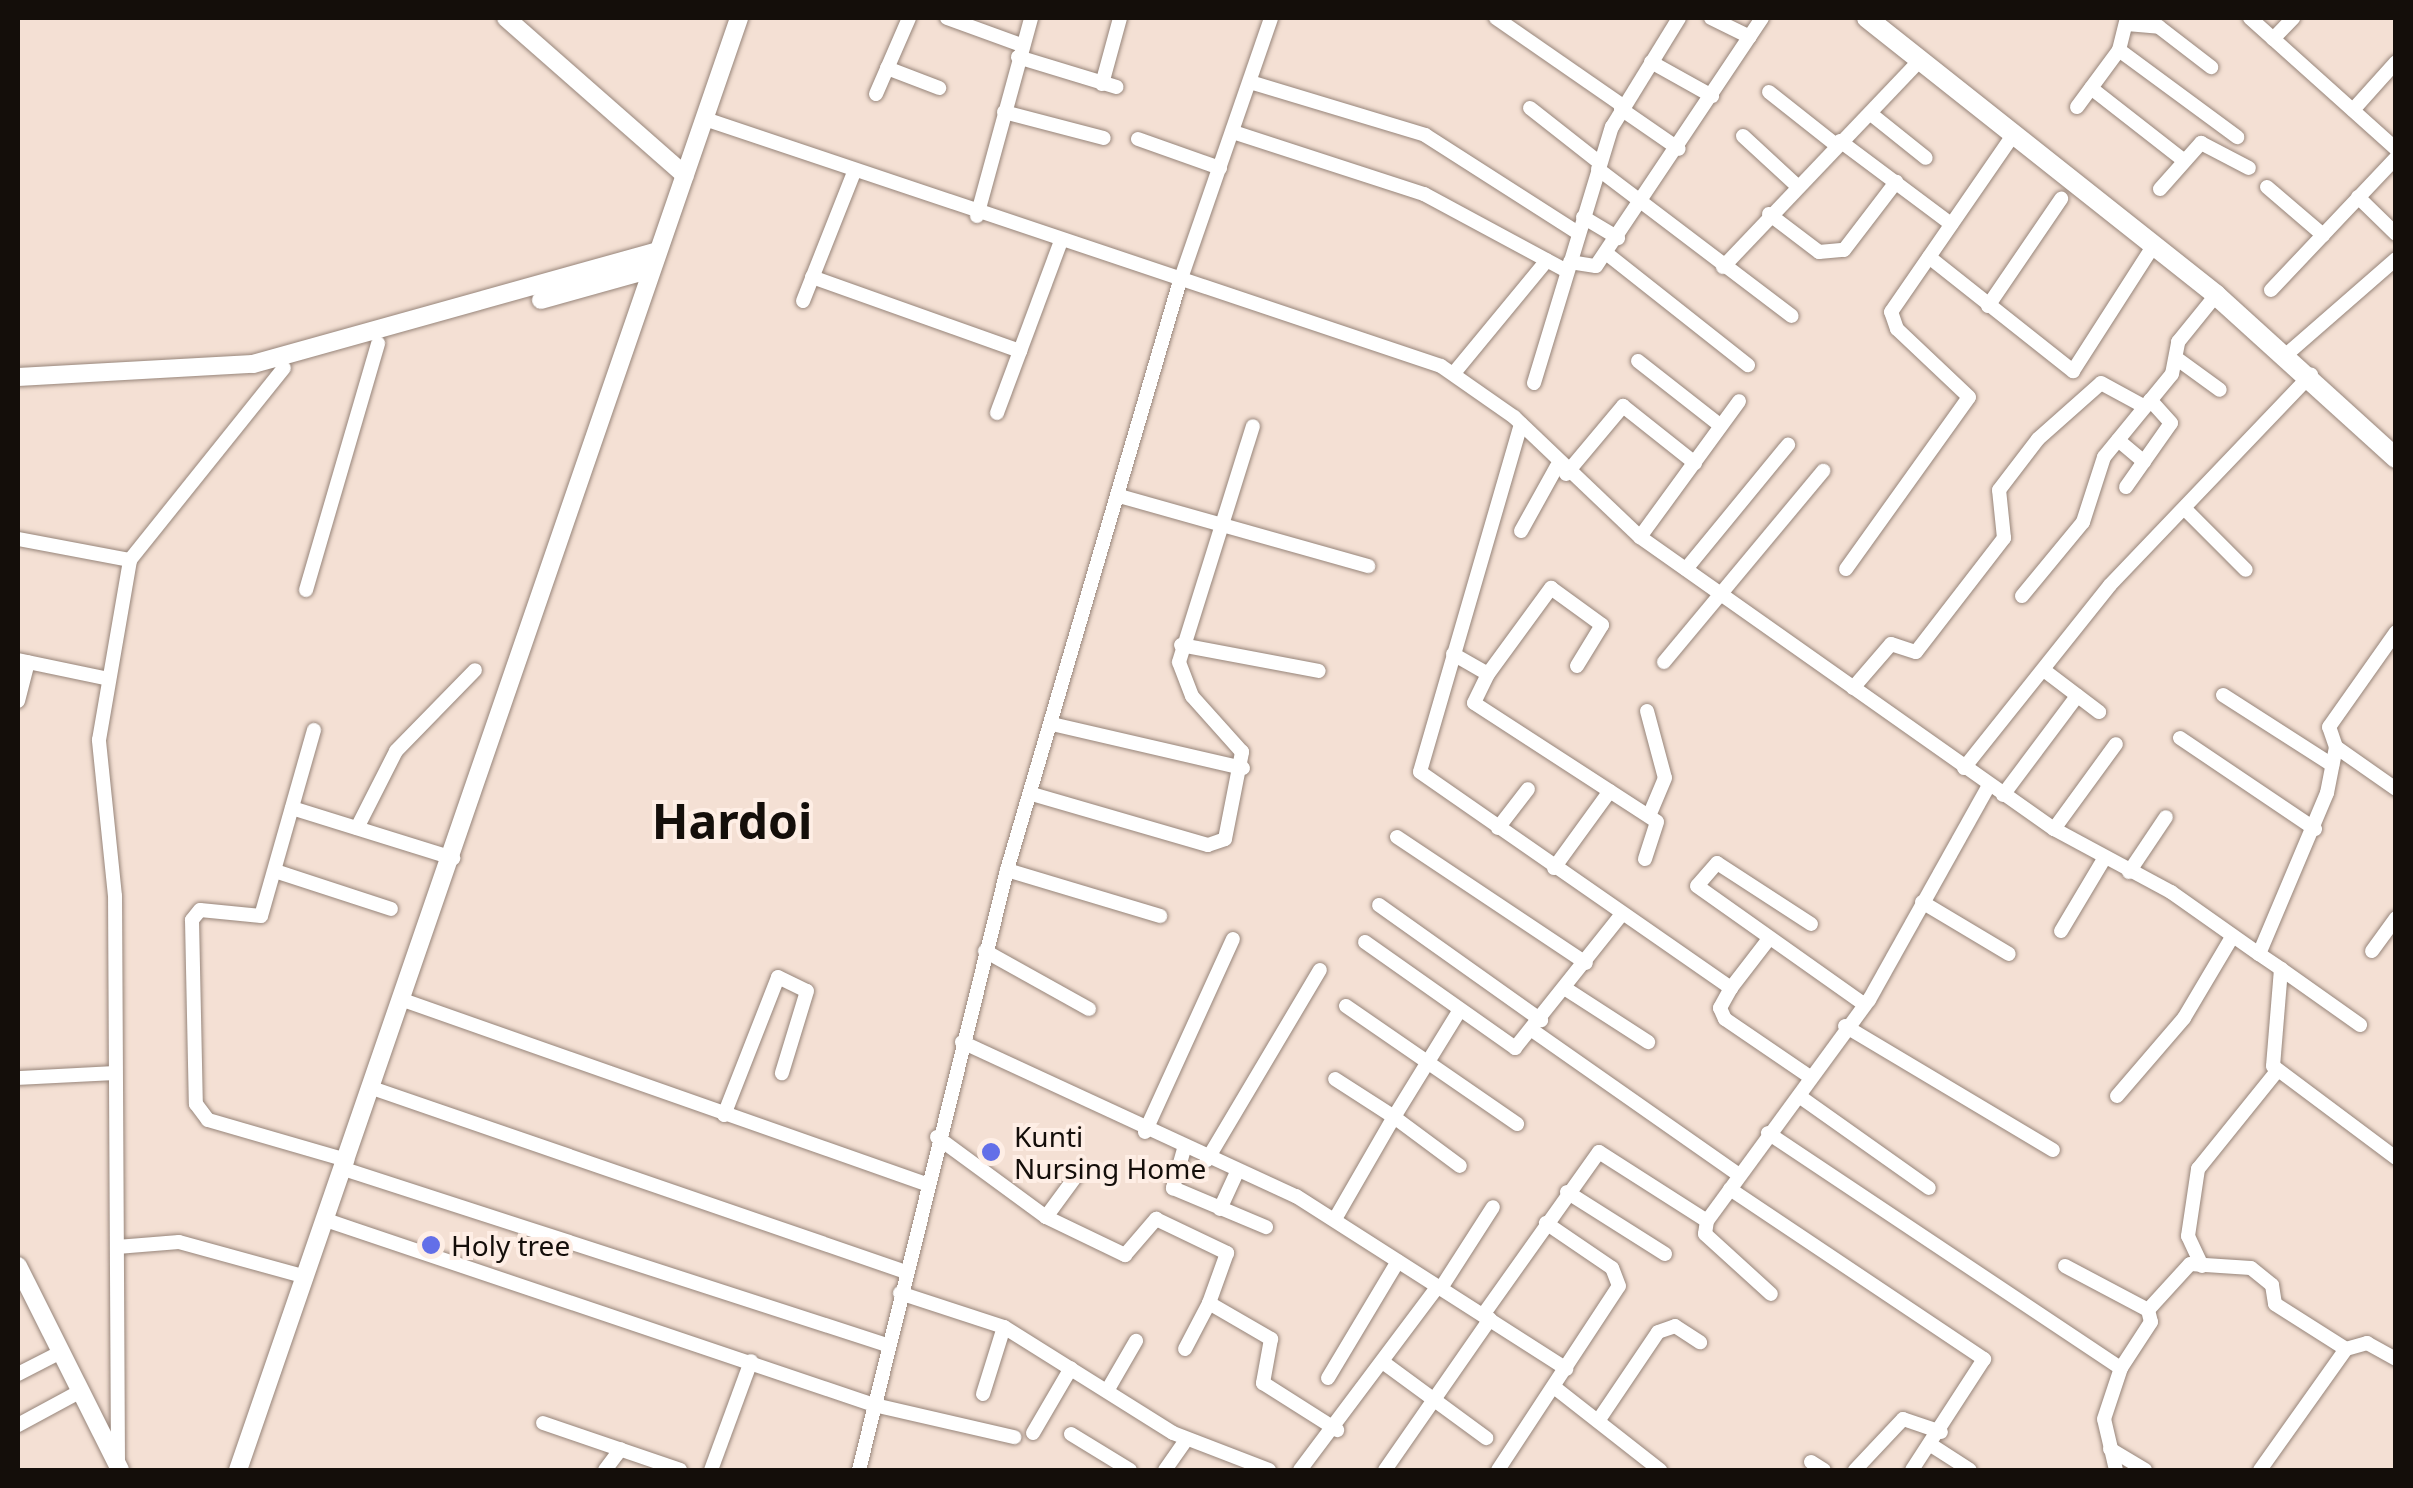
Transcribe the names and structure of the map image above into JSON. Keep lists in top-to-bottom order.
{
  "districts": ["Hardoi"],
  "places": ["Kunti Nursing Home", "Holy tree"]
}
